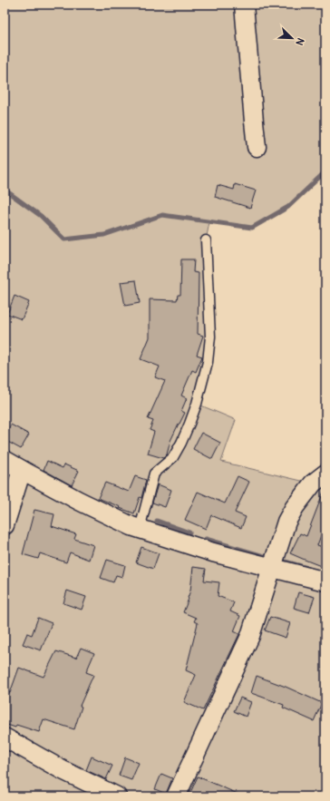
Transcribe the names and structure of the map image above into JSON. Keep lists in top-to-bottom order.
{
  "north": "bottom right"
}
